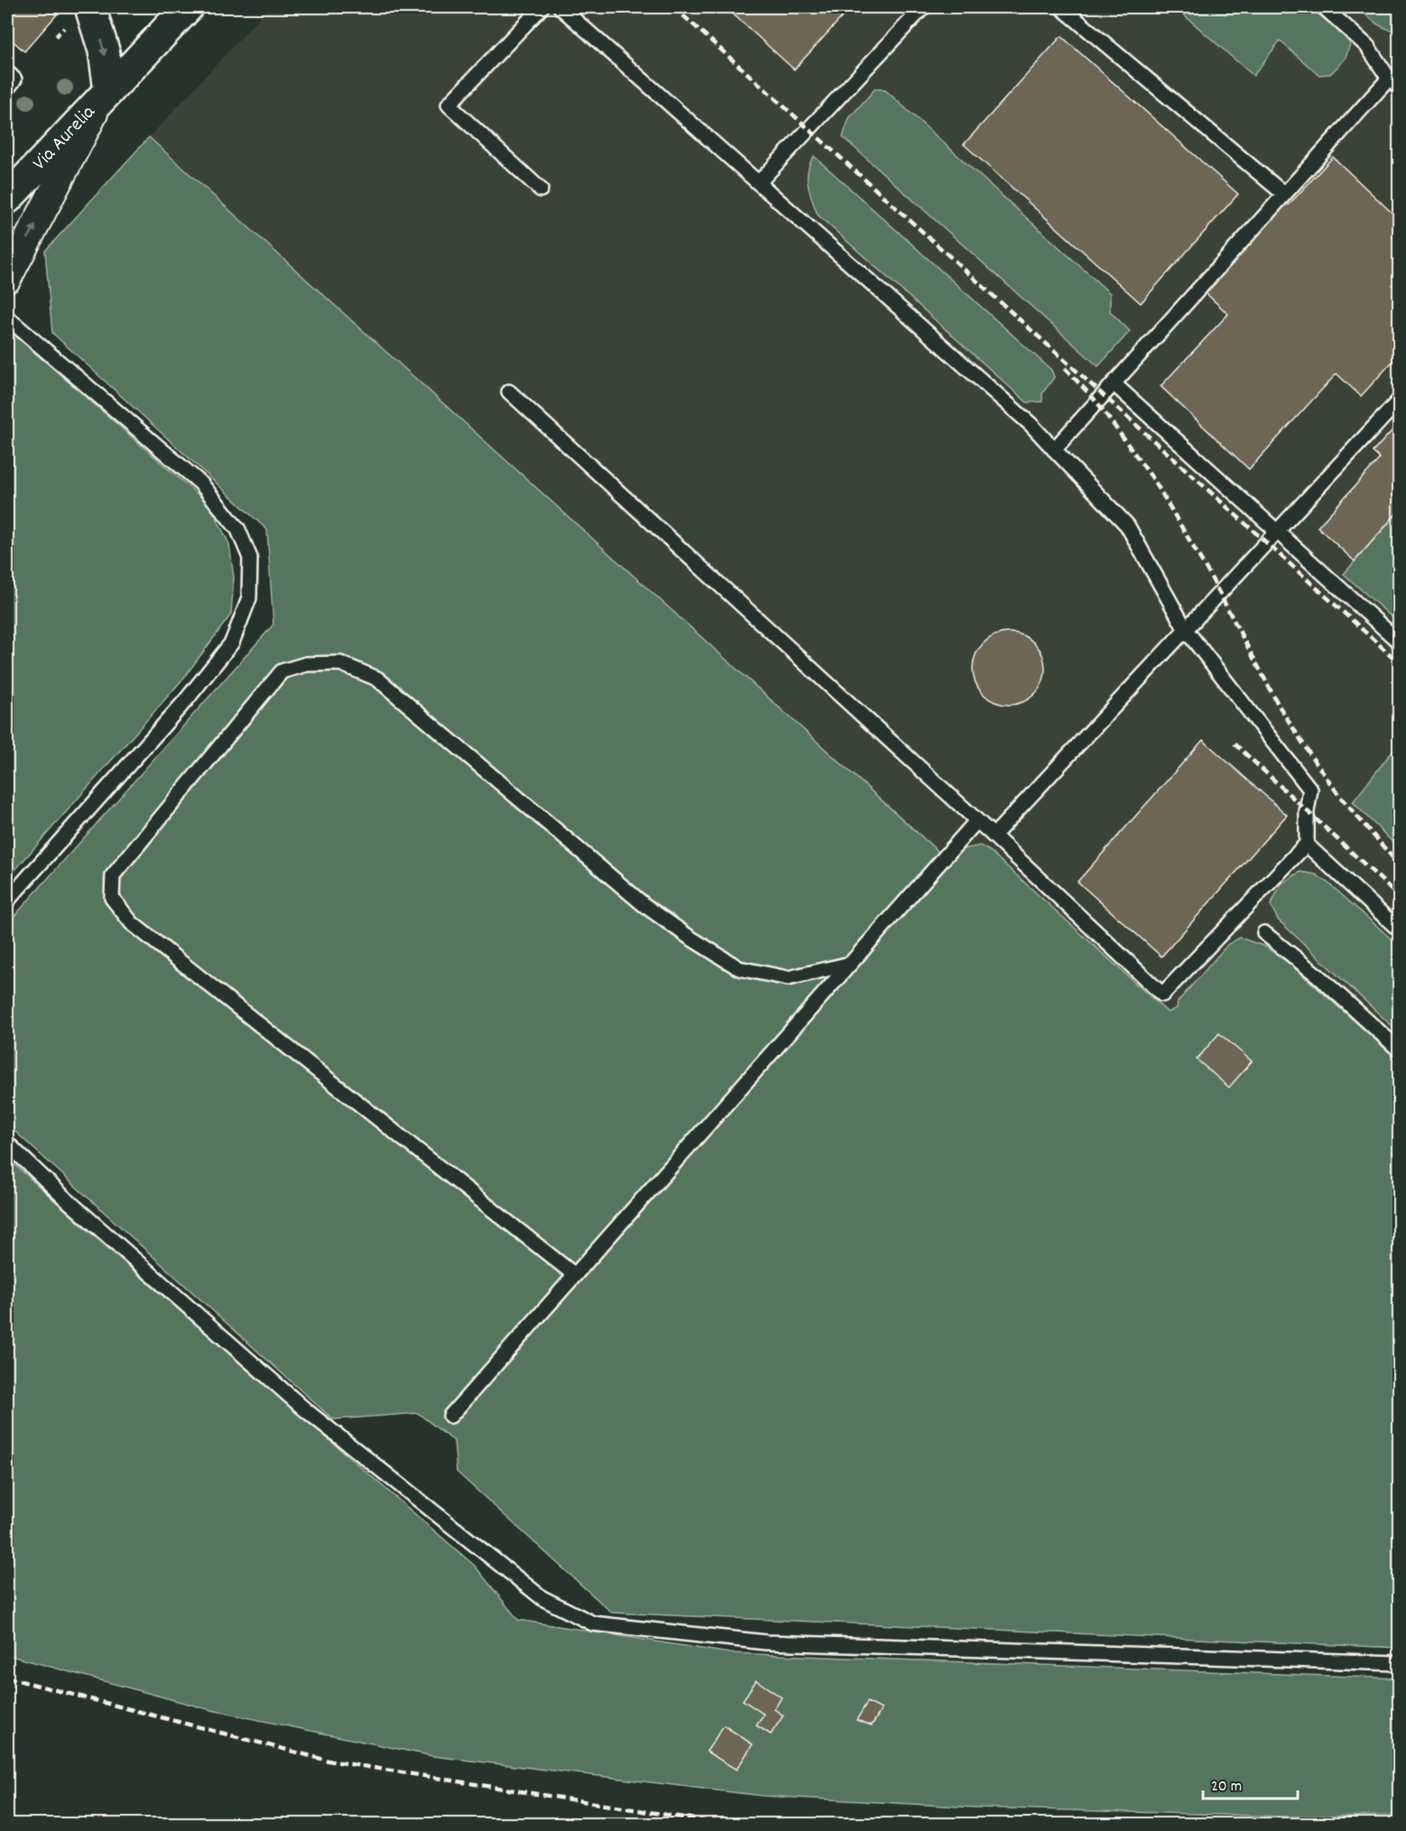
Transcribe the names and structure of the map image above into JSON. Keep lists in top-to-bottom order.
{
  "streets": {
    "main road": ["Via Aurelia"]
  },
  "scale_bar": "20 m"
}
